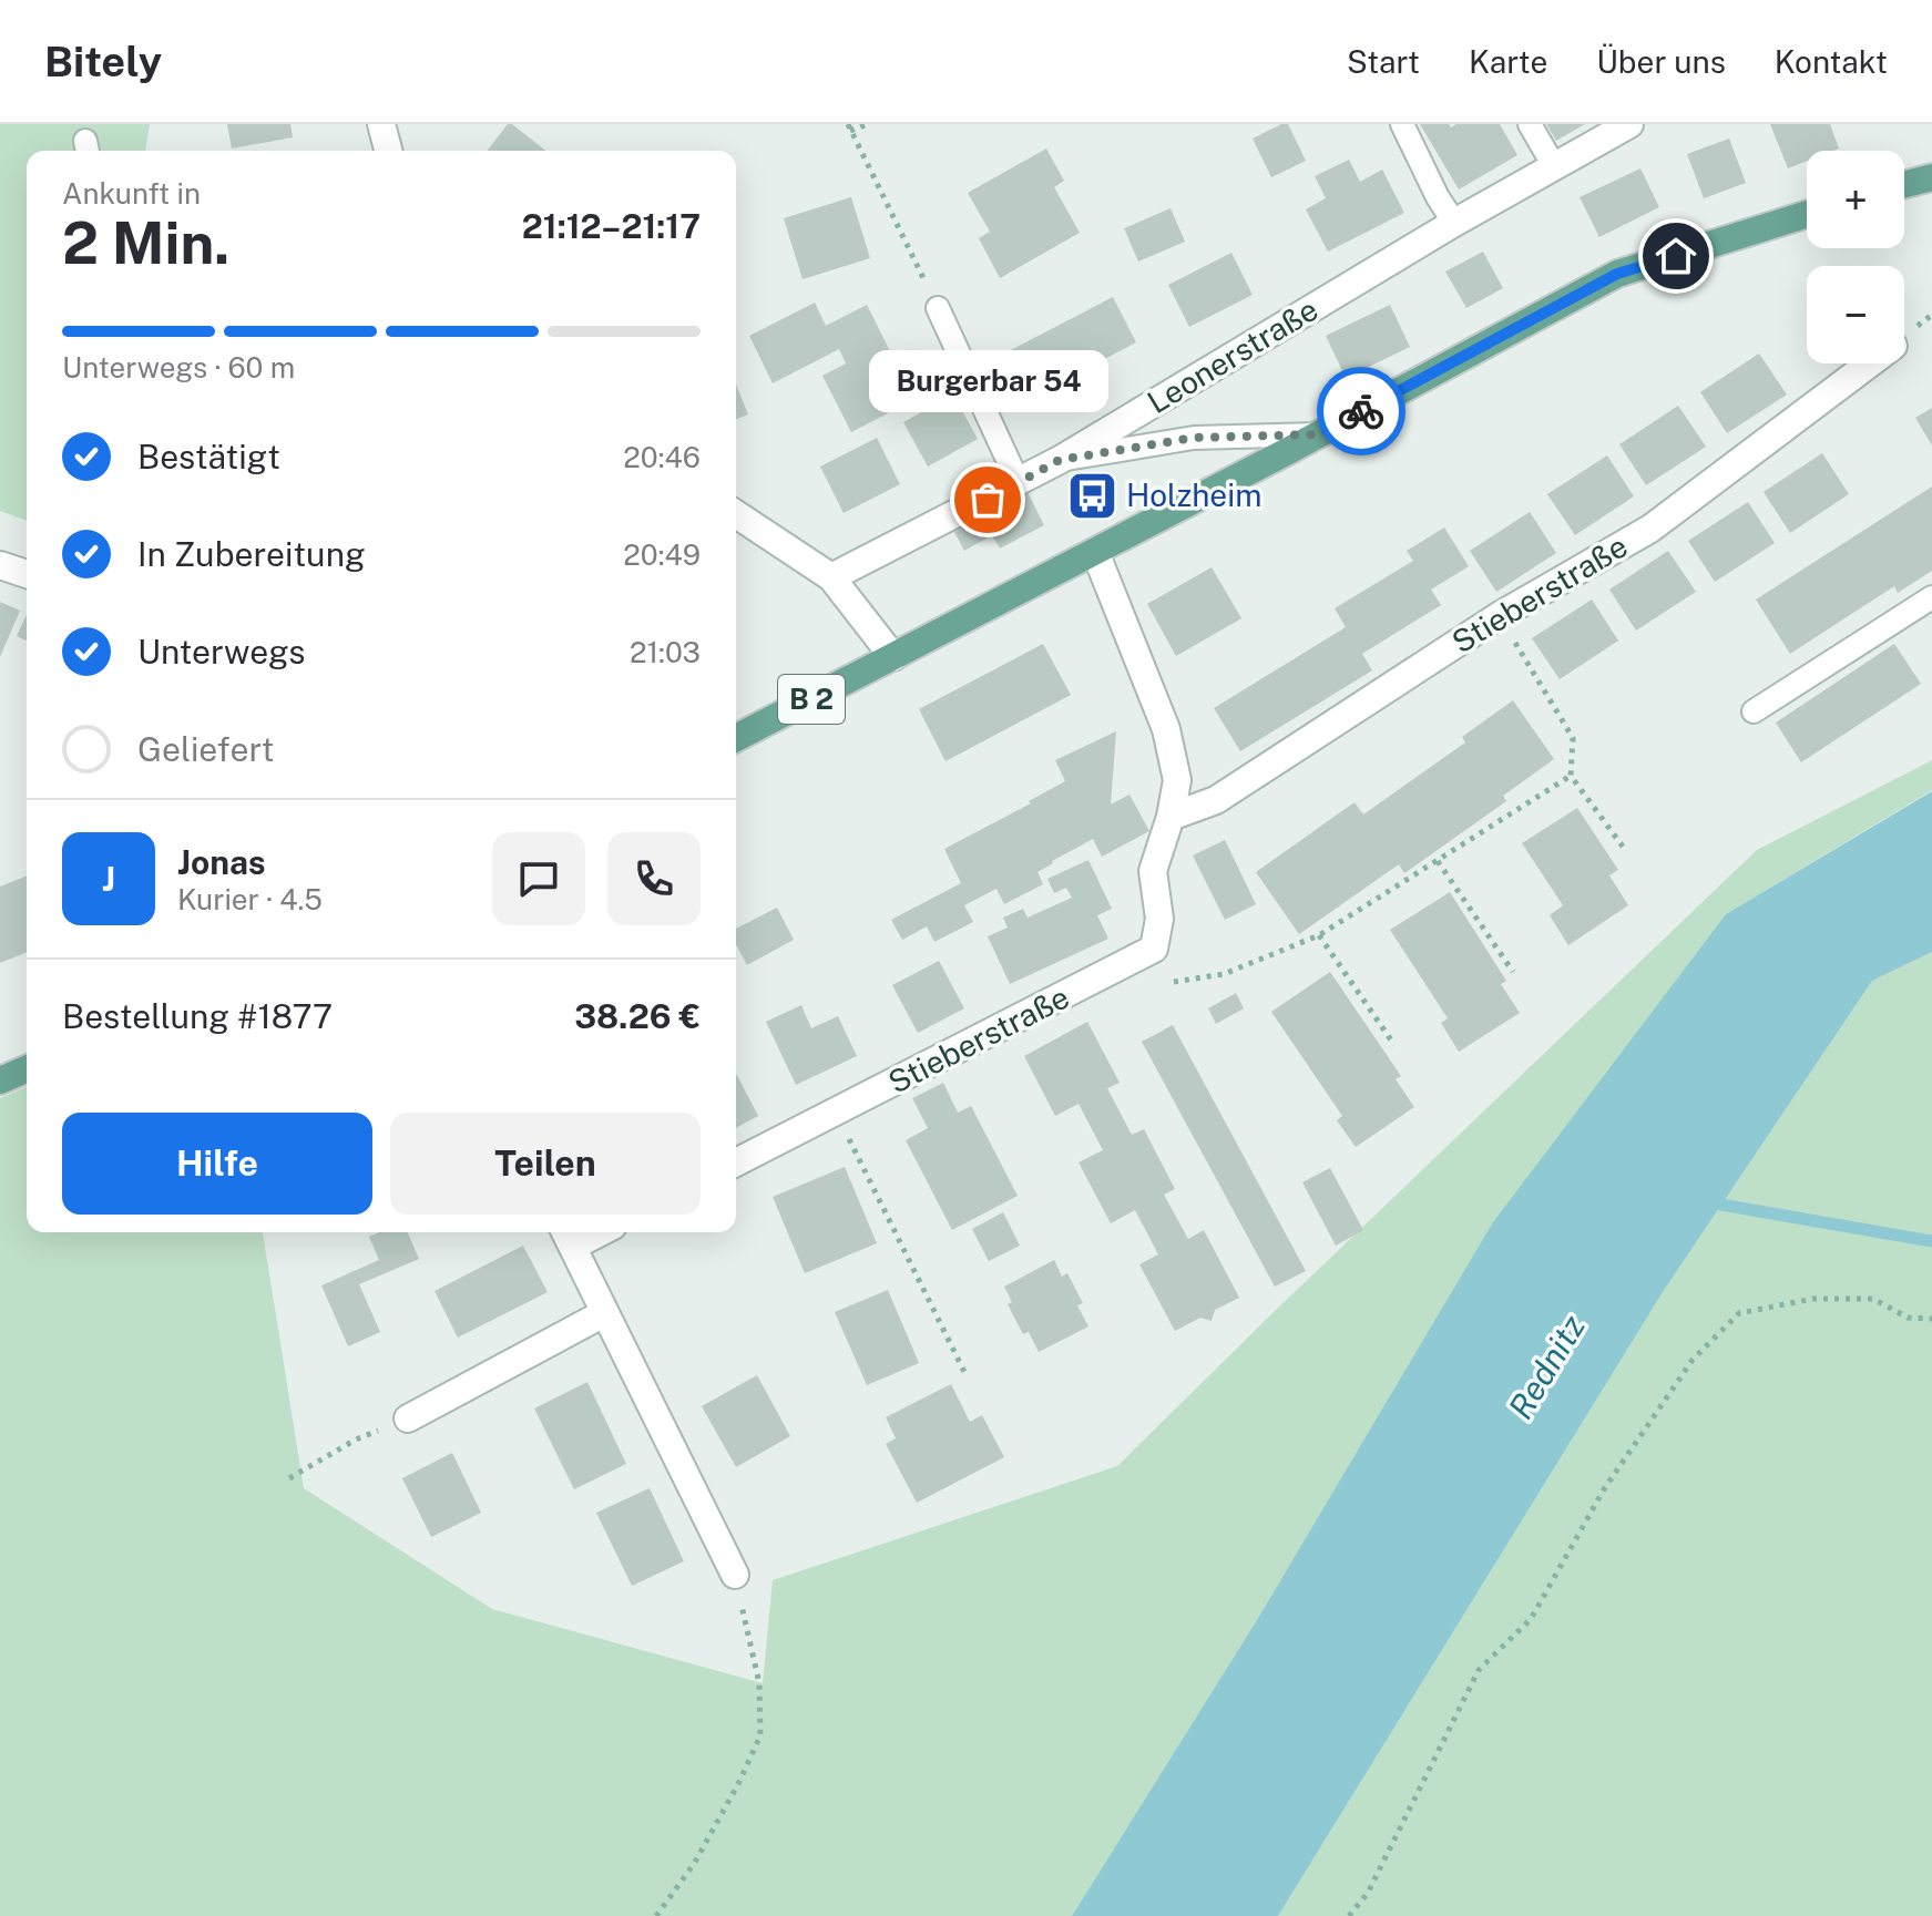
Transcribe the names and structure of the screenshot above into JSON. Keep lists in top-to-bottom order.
{
  "streets": {
    "main road": ["B 2"],
    "street": ["Leonerstraße", "Stieberstraße"]
  },
  "crossings": [
    ["Stieberstraße", "B 2"]
  ],
  "water": ["Rednitz"],
  "places": {
    "bus stop": ["Holzheim"],
    "other": ["Burgerbar 54"]
  },
  "page": {
    "header": "Bitely",
    "nav": [
      "Start",
      "Karte",
      "Über uns",
      "Kontakt"
    ],
    "map_buttons": ["+", "−"],
    "heading": ["2 Min.", "Ankunft in", "21:12–21:17"],
    "panel": [
      "Jonas",
      "Kurier · 4.5",
      "Bestellung #1877",
      "38.26 €"
    ],
    "bar": "Unterwegs · 60 m",
    "bubble": "Burgerbar 54",
    "list": [
      ["Bestätigt", "20:46"],
      ["In Zubereitung", "20:49"],
      ["Unterwegs", "21:03"],
      "Geliefert"
    ],
    "round": "J",
    "buttons": ["Hilfe", "Teilen"]
  }
}
